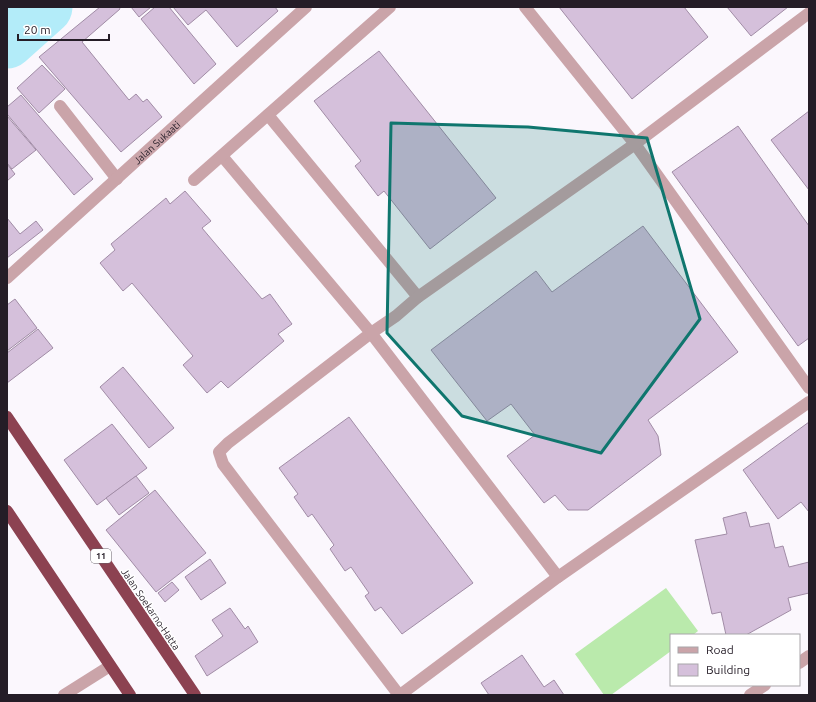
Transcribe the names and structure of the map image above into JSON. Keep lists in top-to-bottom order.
{
  "streets": {
    "highway": ["11", "Jalan Soekarno-Hatta"],
    "street": ["Jalan Sukaati"]
  },
  "legend": ["Road", "Building"],
  "scale_bar": "20 m"
}
